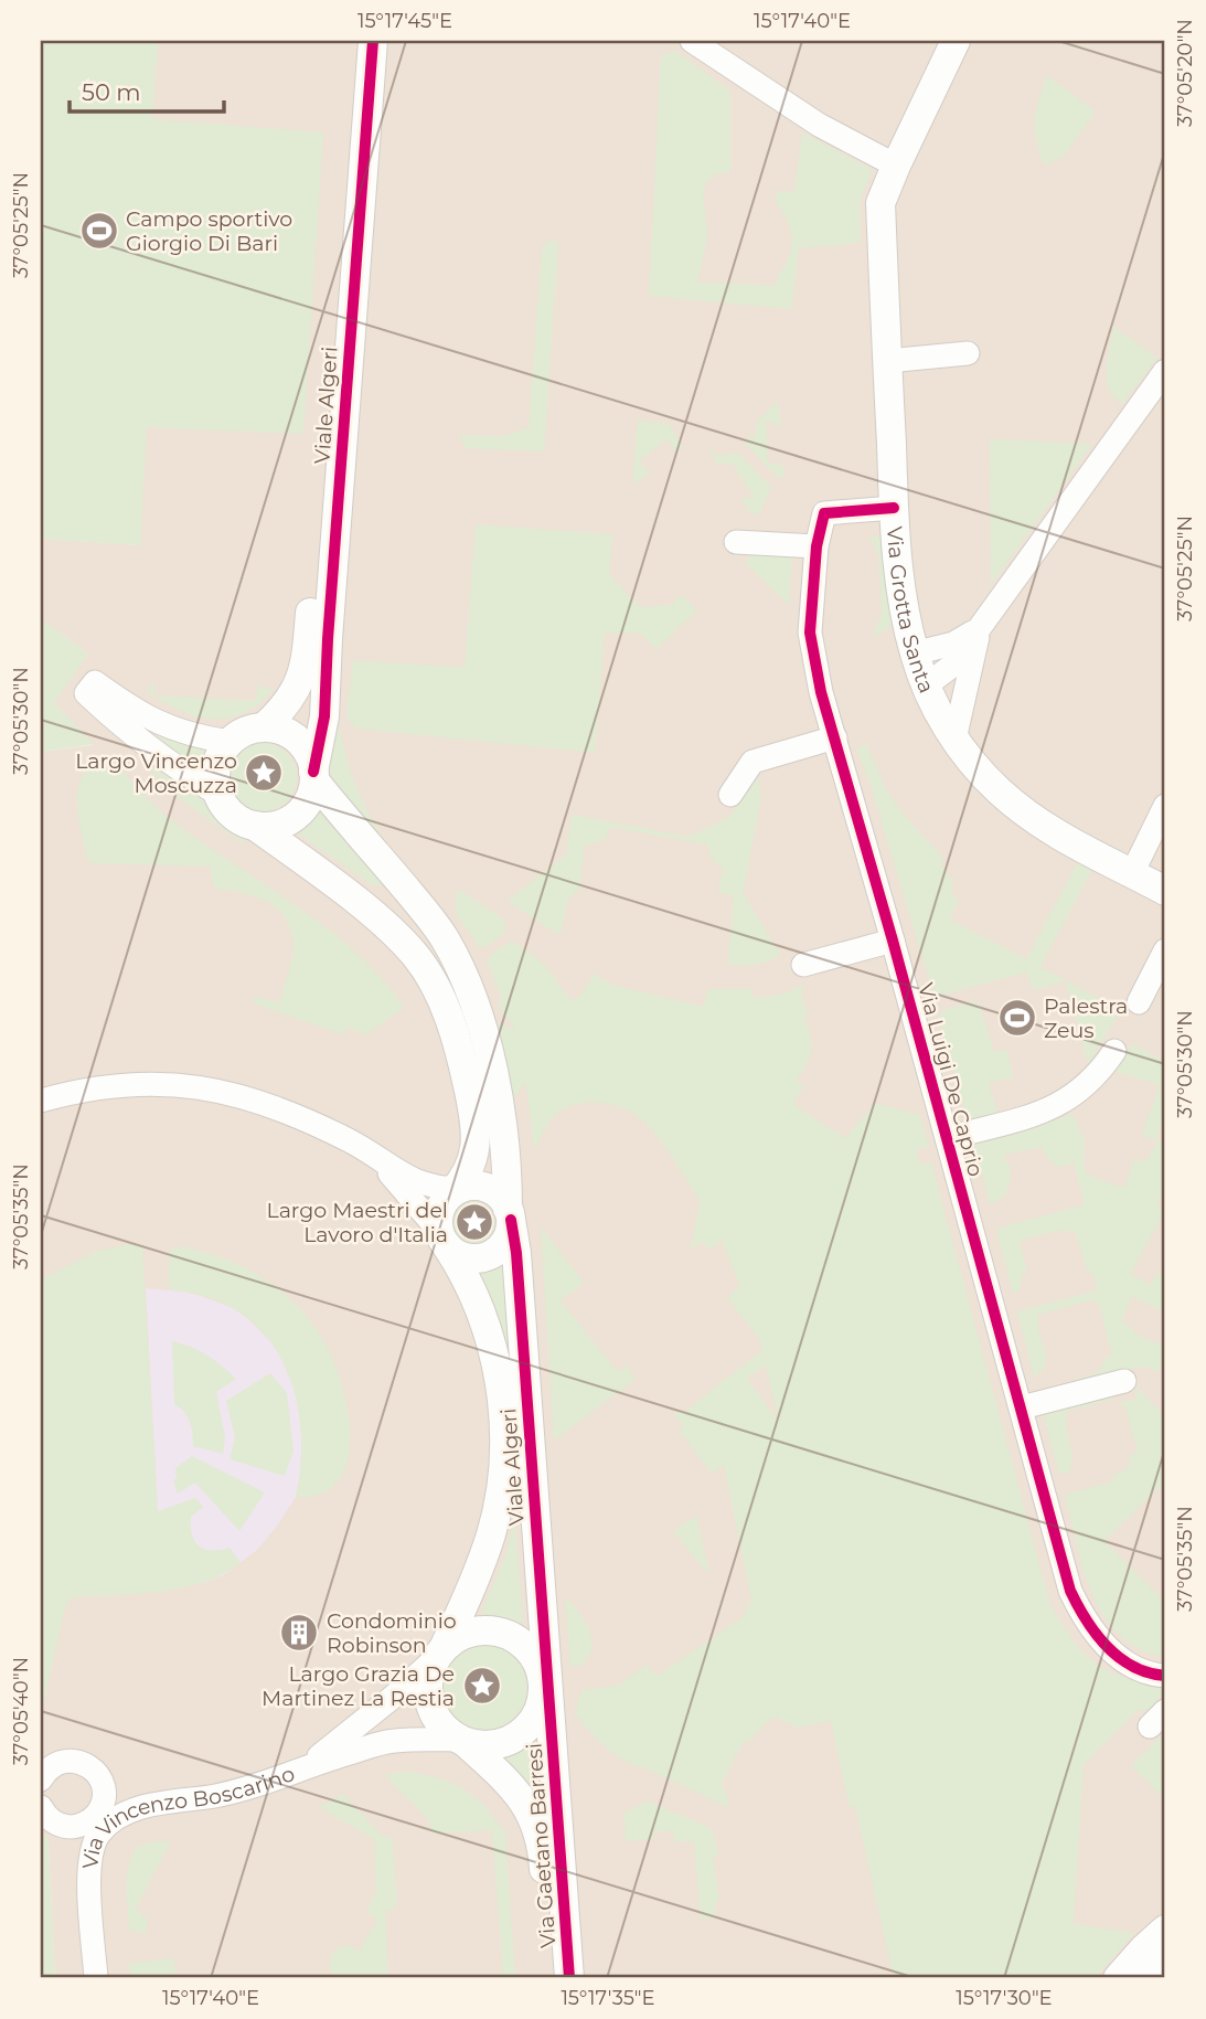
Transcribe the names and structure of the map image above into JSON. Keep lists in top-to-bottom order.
{
  "streets": {
    "street": [
      "Viale Algeri",
      "Via Grotta Santa",
      "Via Luigi De Caprio",
      "Via Vincenzo Boscarino",
      "Via Gaetano Barresi"
    ]
  },
  "crossings": [
    ["Viale Algeri", "Via Gaetano Barresi"],
    ["Via Grotta Santa", "Via Luigi De Caprio"]
  ],
  "places": {
    "sports": ["Campo sportivo Giorgio Di Bari", "Palestra Zeus"],
    "place": ["Largo Vincenzo Moscuzza", "Largo Maestri del Lavoro d'Italia", "Largo Grazia De Martinez La Restia"],
    "building": ["Condominio Robinson"]
  },
  "scale_bar": "50 m",
  "coordinates": [
    "15°17'45\"E",
    "15°17'40\"E",
    "37°05'20\"N",
    "37°05'25\"N",
    "37°05'30\"N",
    "37°05'35\"N",
    "37°05'40\"N",
    "15°17'35\"E",
    "15°17'30\"E"
  ]
}
